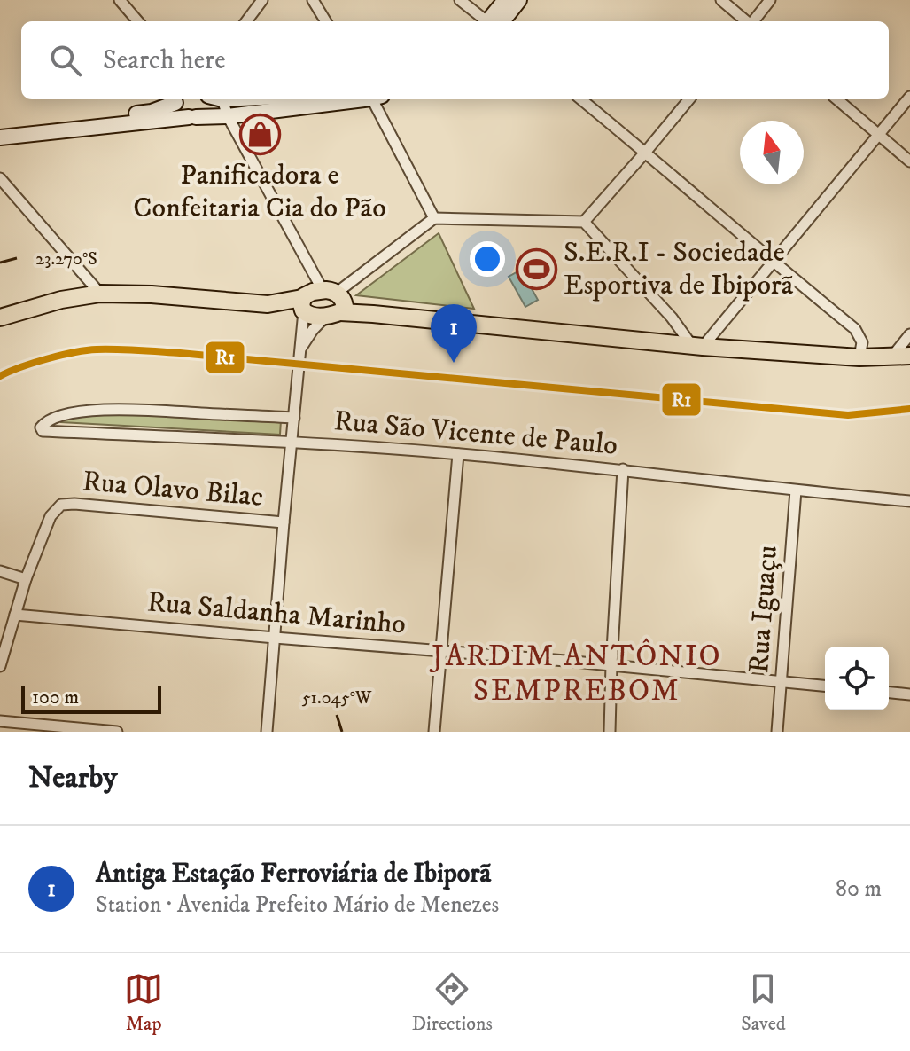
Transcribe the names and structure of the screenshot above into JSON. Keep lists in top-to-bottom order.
{
  "streets": {
    "street": [
      "Rua São Vicente de Paulo",
      "Rua Olavo Bilac",
      "Rua Iguaçu",
      "Rua Saldanha Marinho"
    ]
  },
  "crossings": [
    ["Rua São Vicente de Paulo", "Rua Iguaçu"],
    ["Rua Olavo Bilac", "Rua Saldanha Marinho"],
    ["Rua Iguaçu", "Rua Saldanha Marinho"]
  ],
  "districts": ["JARDIM ANTÔNIO SEMPREBOM"],
  "places": {
    "shop": ["Panificadora e Confeitaria Cia do Pão"],
    "sports": ["S.E.R.I - Sociedade Esportiva de Ibiporã"]
  },
  "lines": ["transit line R1"],
  "scale_bar": "100 m",
  "north": "top",
  "page": {
    "search": "Search here",
    "pins": "1",
    "scale": "100 m",
    "heading": "Nearby",
    "list": [
      {
        "mark": "1",
        "name": "Antiga Estação Ferroviária de Ibiporã",
        "note": "Station · Avenida Prefeito Mário de Menezes",
        "value": "80 m"
      }
    ],
    "nav": ["Map", "Directions", "Saved"]
  },
  "coordinates": ["23.270°S", "51.045°W"]
}
